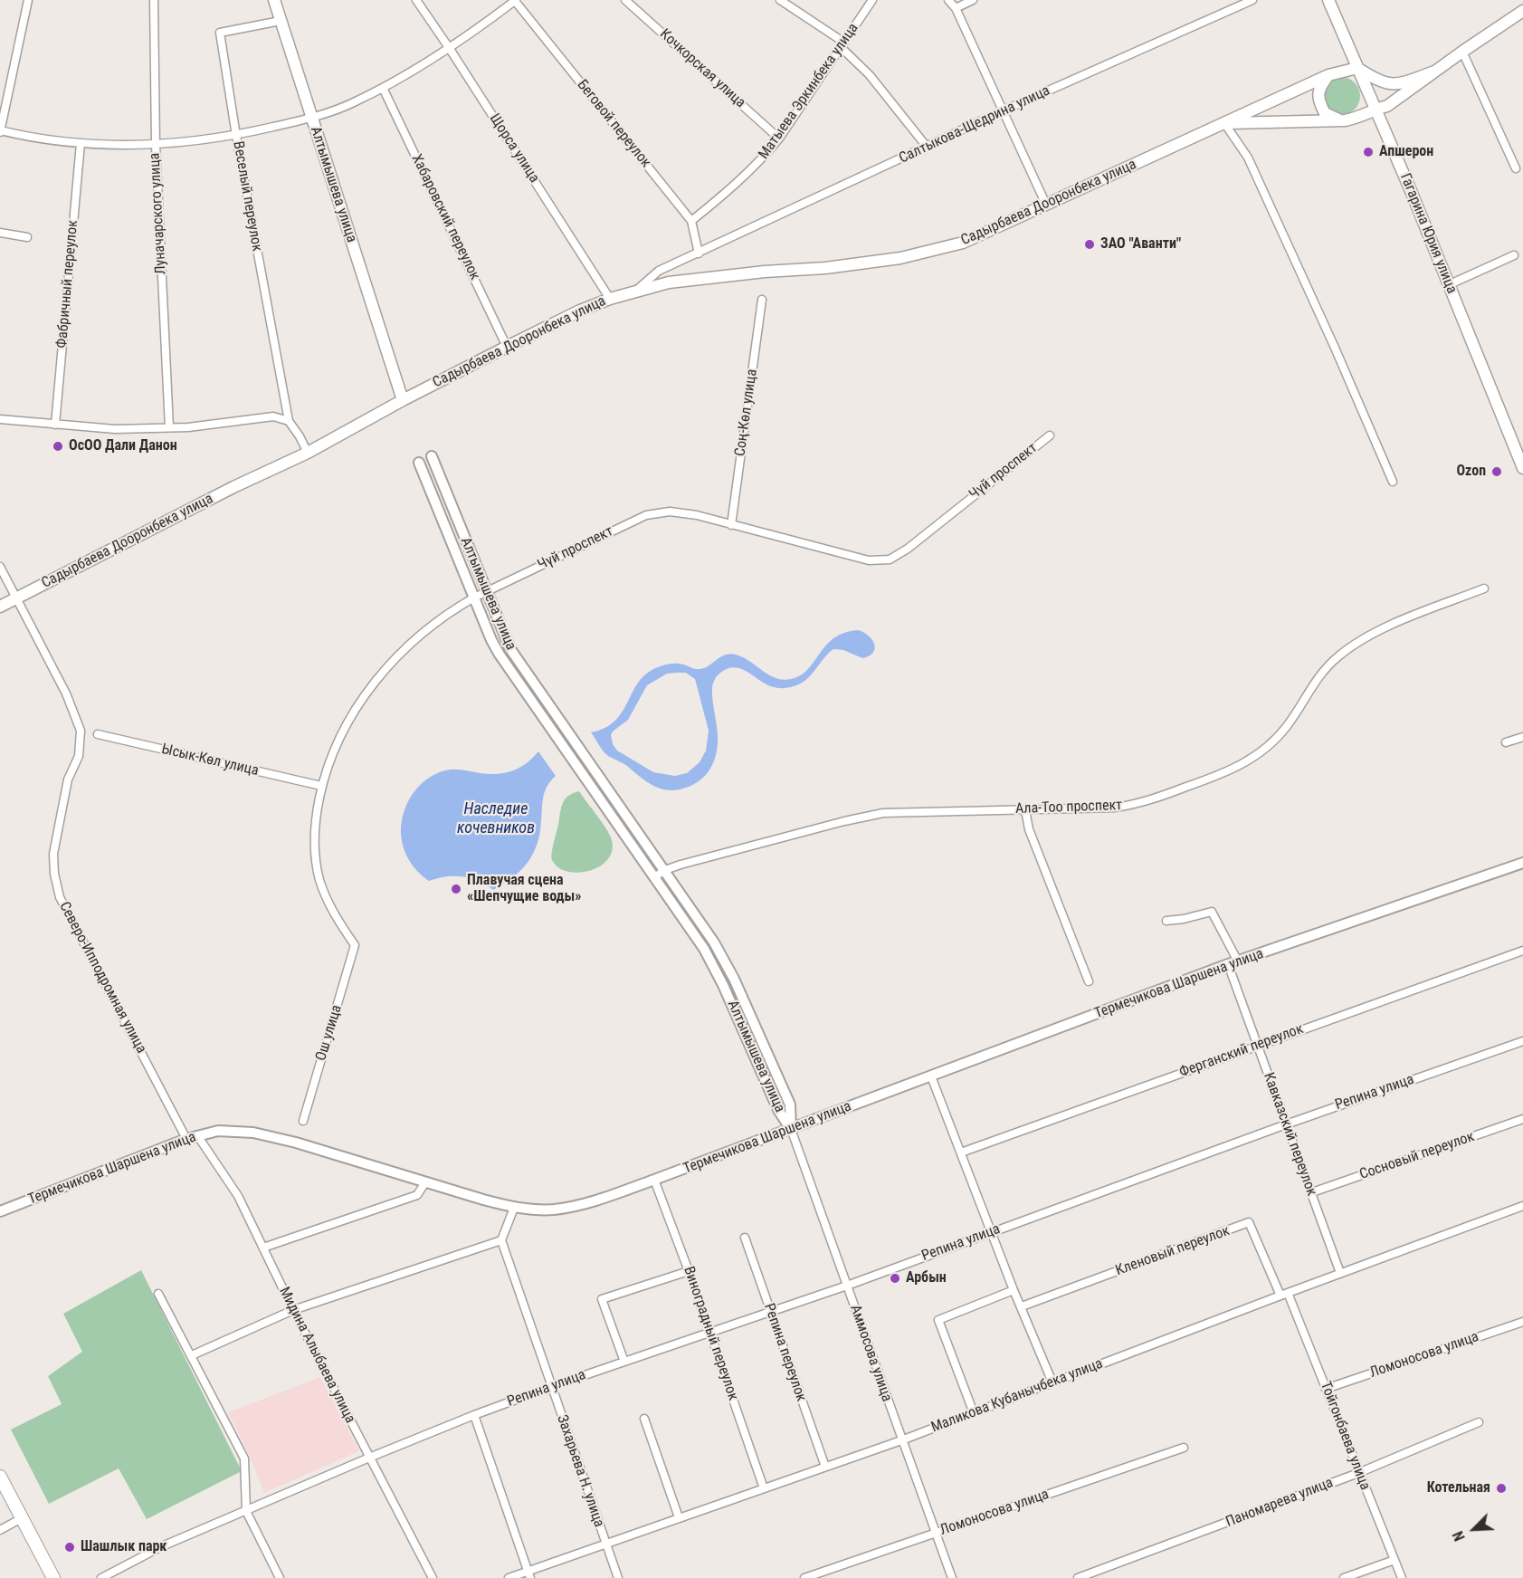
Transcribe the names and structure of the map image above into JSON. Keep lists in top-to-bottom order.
{
  "streets": {
    "main road": ["Алтымышева улица", "Садырбаева Дооронбека улица", "Гагарина Юрия улица"],
    "street": [
      "Кочкорская улица",
      "Матыева Эркинбека улица",
      "Беговой переулок",
      "Салтыкова-Щедрина улица",
      "Щорса улица",
      "Веселый переулок",
      "Луначарского улица",
      "Хабаровский переулок",
      "Фабричный переулок",
      "Соң-Көл улица",
      "Чүй проспект",
      "Ысык-Көл улица",
      "Ала-Тоо проспект",
      "Северо-Ипподромная улица",
      "Термечикова Шаршена улица",
      "Ош улица",
      "Ферганский переулок",
      "Репина улица",
      "Кавказский переулок",
      "Сосновый переулок",
      "Кленовый переулок",
      "Виноградный переулок",
      "Репина переулок",
      "Аммосова улица",
      "Мидина Алыбаева улица",
      "Ломоносова улица",
      "Маликова Кубанычбека улица",
      "Тойгонбаева улица",
      "Захарьева Н. улица",
      "Паномарева улица"
    ]
  },
  "crossings": [
    ["Кочкорская улица", "Матыева Эркинбека улица"],
    ["Матыева Эркинбека улица", "Беговой переулок"],
    ["Беговой переулок", "Салтыкова-Щедрина улица"],
    ["Салтыкова-Щедрина улица", "Садырбаева Дооронбека улица"],
    ["Щорса улица", "Садырбаева Дооронбека улица"],
    ["Алтымышева улица", "Веселый переулок"],
    ["Алтымышева улица", "Садырбаева Дооронбека улица"],
    ["Алтымышева улица", "Чүй проспект"],
    ["Алтымышева улица", "Ала-Тоо проспект"],
    ["Алтымышева улица", "Термечикова Шаршена улица"],
    ["Алтымышева улица", "Аммосова улица"],
    ["Садырбаева Дооронбека улица", "Хабаровский переулок"],
    ["Садырбаева Дооронбека улица", "Гагарина Юрия улица"],
    ["Садырбаева Дооронбека улица", "Северо-Ипподромная улица"],
    ["Соң-Көл улица", "Чүй проспект"],
    ["Чүй проспект", "Ысык-Көл улица"],
    ["Чүй проспект", "Ош улица"],
    ["Северо-Ипподромная улица", "Термечикова Шаршена улица"],
    ["Термечикова Шаршена улица", "Кавказский переулок"],
    ["Термечикова Шаршена улица", "Виноградный переулок"],
    ["Термечикова Шаршена улица", "Аммосова улица"],
    ["Термечикова Шаршена улица", "Мидина Алыбаева улица"],
    ["Ферганский переулок", "Кавказский переулок"],
    ["Репина улица", "Кавказский переулок"],
    ["Репина улица", "Виноградный переулок"],
    ["Репина улица", "Репина переулок"],
    ["Репина улица", "Аммосова улица"],
    ["Репина улица", "Мидина Алыбаева улица"],
    ["Репина улица", "Захарьева Н. улица"],
    ["Кавказский переулок", "Сосновый переулок"],
    ["Кавказский переулок", "Маликова Кубанычбека улица"],
    ["Кленовый переулок", "Маликова Кубанычбека улица"],
    ["Кленовый переулок", "Тойгонбаева улица"],
    ["Виноградный переулок", "Маликова Кубанычбека улица"],
    ["Репина переулок", "Маликова Кубанычбека улица"],
    ["Аммосова улица", "Ломоносова улица"],
    ["Аммосова улица", "Маликова Кубанычбека улица"],
    ["Ломоносова улица", "Тойгонбаева улица"],
    ["Маликова Кубанычбека улица", "Тойгонбаева улица"],
    ["Маликова Кубанычбека улица", "Захарьева Н. улица"],
    ["Тойгонбаева улица", "Паномарева улица"]
  ],
  "water": ["Наследие кочевников"],
  "places": [
    "Апшерон",
    "ЗАО \"Аванти\"",
    "ОсОО Дали Данон",
    "Ozon",
    "Плавучая сцена «Шепчущие воды»",
    "Арбын",
    "Котельная",
    "Шашлык парк"
  ],
  "north": "bottom left"
}
